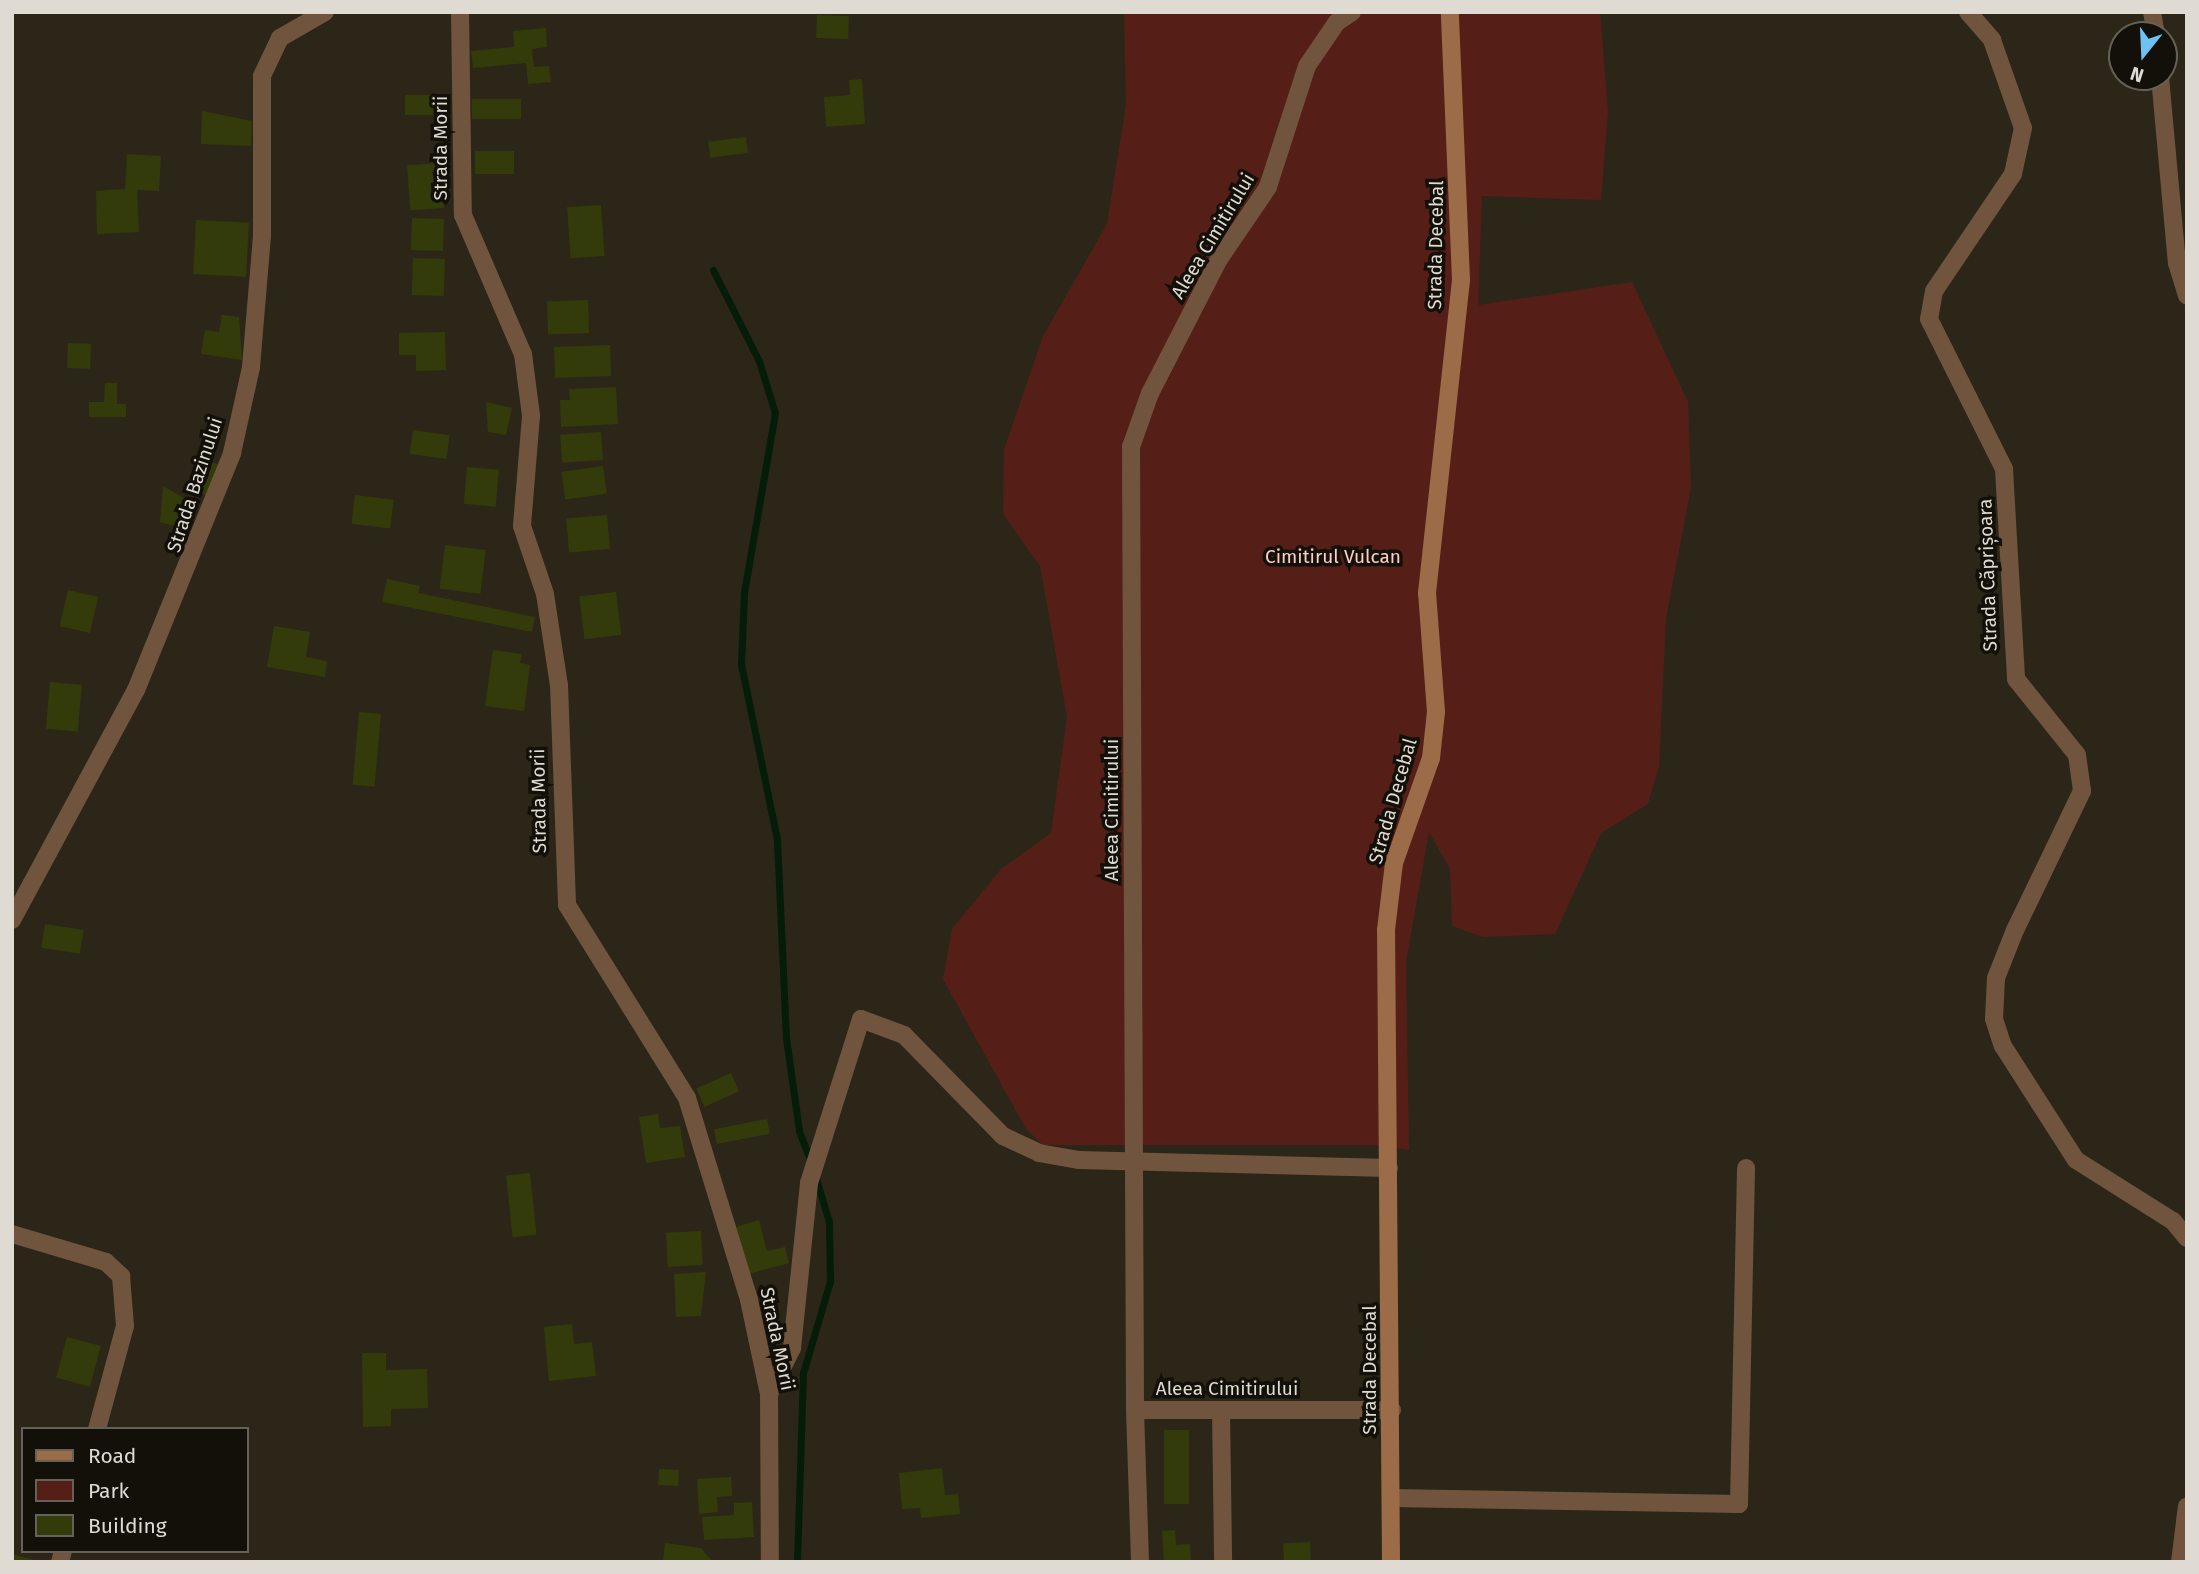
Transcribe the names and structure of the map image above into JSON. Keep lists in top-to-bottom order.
{
  "streets": {
    "street": [
      "Strada Morii",
      "Aleea Cimitirului",
      "Strada Decebal",
      "Strada Bazinului",
      "Strada Căprișoara"
    ]
  },
  "crossings": [
    ["Aleea Cimitirului", "Strada Decebal"]
  ],
  "parks": ["Cimitirul Vulcan"],
  "legend": ["Road", "Park", "Building"],
  "north": "bottom"
}
